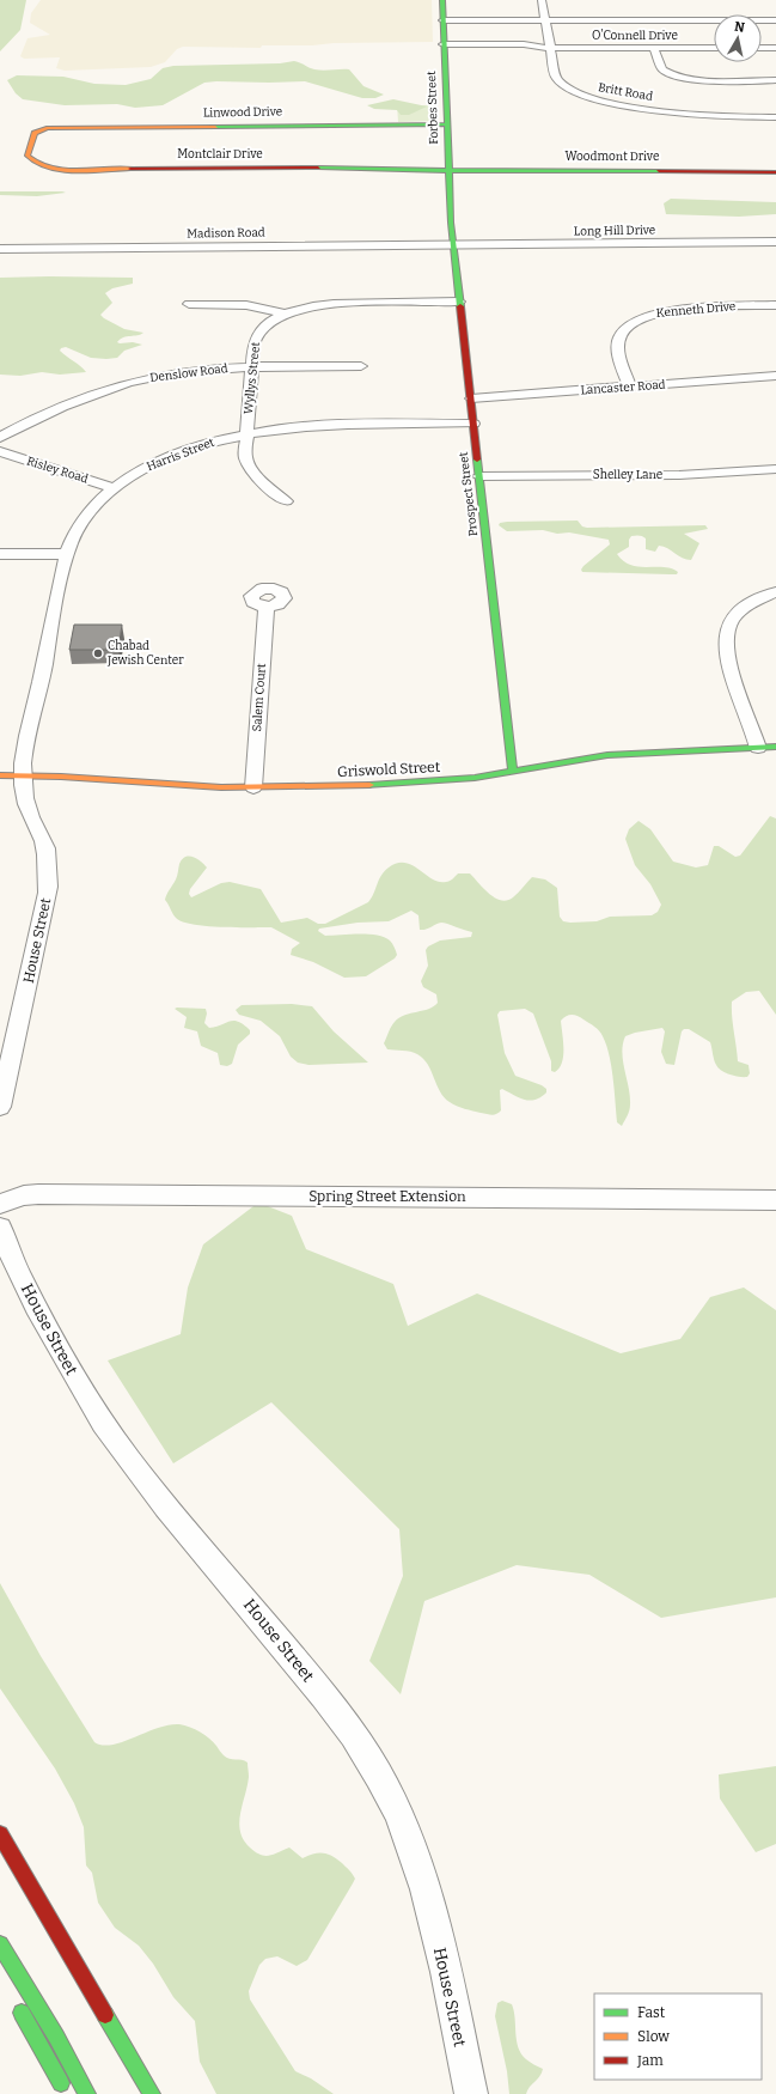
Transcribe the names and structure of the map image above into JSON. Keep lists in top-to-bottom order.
{
  "streets": {
    "main road": [
      "Forbes Street",
      "Linwood Drive",
      "Montclair Drive",
      "Woodmont Drive",
      "Prospect Street",
      "Griswold Street"
    ],
    "street": [
      "O'Connell Drive",
      "Britt Road",
      "Long Hill Drive",
      "Madison Road",
      "Kenneth Drive",
      "Denslow Road",
      "Wyllys Street",
      "Lancaster Road",
      "Harris Street",
      "Risley Road",
      "Shelley Lane",
      "Salem Court",
      "House Street",
      "Spring Street Extension"
    ]
  },
  "crossings": [
    ["O'Connell Drive", "Britt Road"],
    ["O'Connell Drive", "Forbes Street"],
    ["Forbes Street", "Linwood Drive"],
    ["Forbes Street", "Montclair Drive"],
    ["Forbes Street", "Woodmont Drive"],
    ["Forbes Street", "Prospect Street"],
    ["Linwood Drive", "Montclair Drive"],
    ["Montclair Drive", "Woodmont Drive"],
    ["Long Hill Drive", "Madison Road"],
    ["Long Hill Drive", "Prospect Street"],
    ["Madison Road", "Prospect Street"],
    ["Kenneth Drive", "Lancaster Road"],
    ["Denslow Road", "Wyllys Street"],
    ["Wyllys Street", "Harris Street"],
    ["Wyllys Street", "Prospect Street"],
    ["Lancaster Road", "Prospect Street"],
    ["Harris Street", "Risley Road"],
    ["Harris Street", "Prospect Street"],
    ["Harris Street", "Griswold Street"],
    ["Harris Street", "House Street"],
    ["Shelley Lane", "Prospect Street"],
    ["Prospect Street", "Griswold Street"],
    ["Salem Court", "Griswold Street"],
    ["Griswold Street", "House Street"]
  ],
  "places": ["Chabad Jewish Center"],
  "legend": ["Fast", "Slow", "Jam"],
  "north": "top"
}
